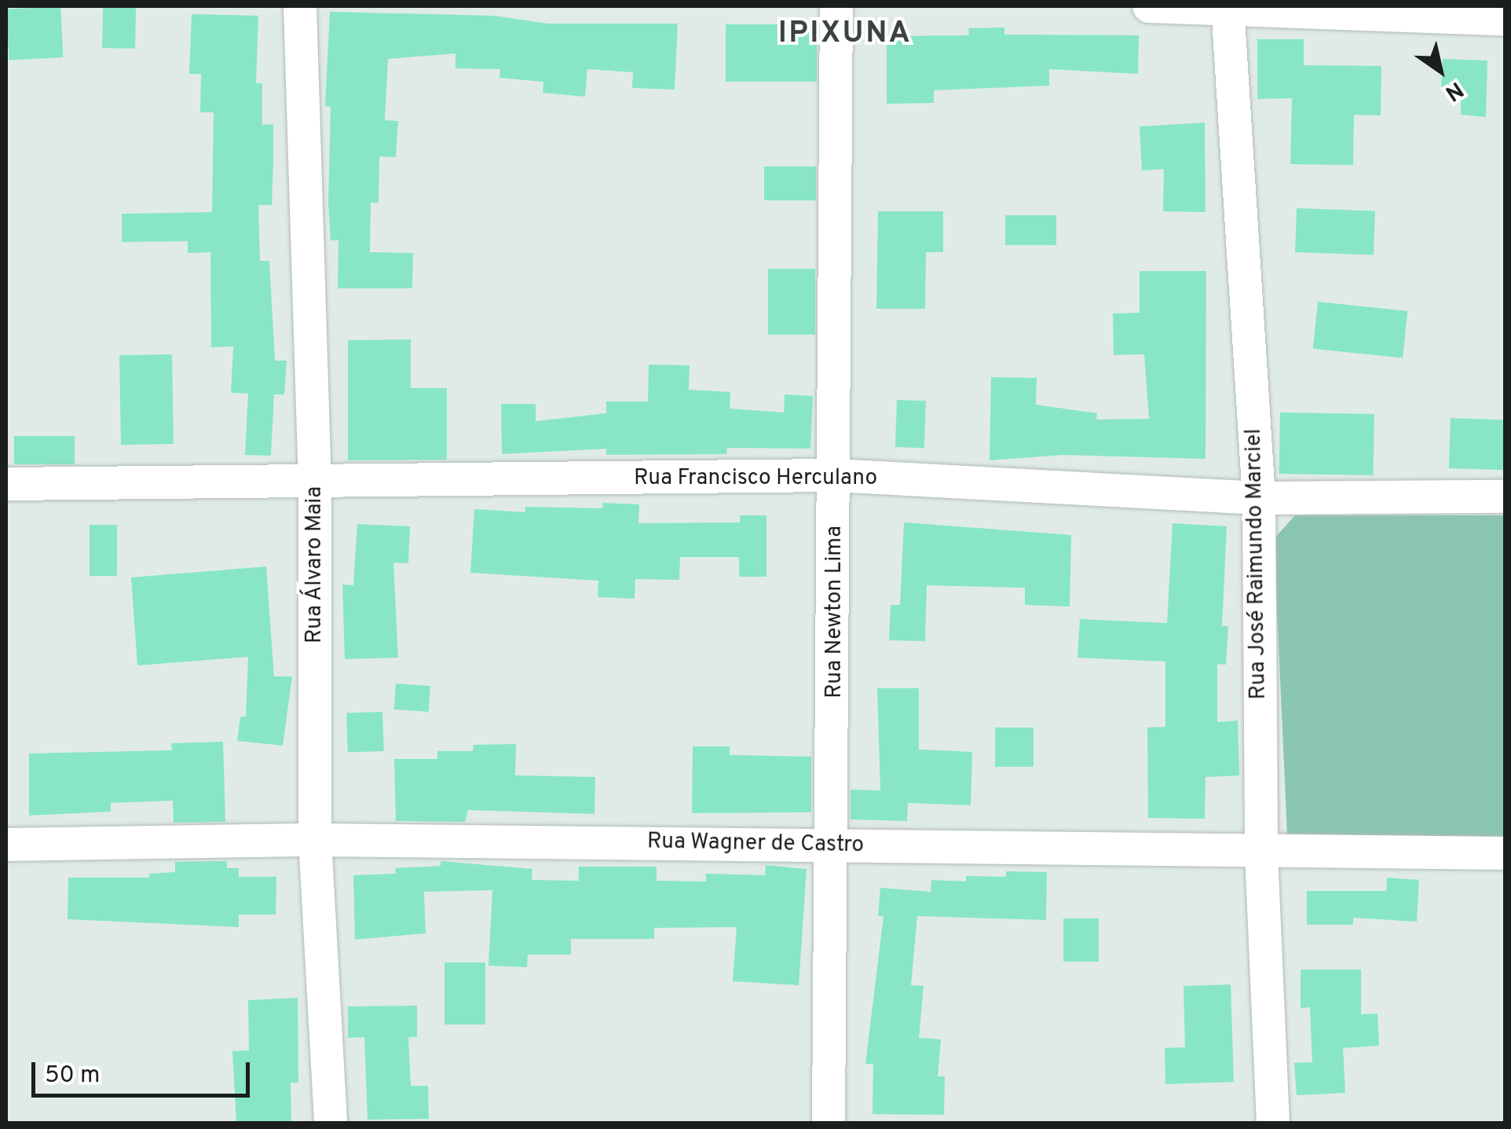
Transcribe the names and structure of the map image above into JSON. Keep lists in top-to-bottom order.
{
  "streets": {
    "street": [
      "Rua Francisco Herculano",
      "Rua José Raimundo Marciel",
      "Rua Álvaro Maia",
      "Rua Newton Lima",
      "Rua Wagner de Castro"
    ]
  },
  "crossings": [
    ["Rua Francisco Herculano", "Rua José Raimundo Marciel"],
    ["Rua Francisco Herculano", "Rua Álvaro Maia"],
    ["Rua Francisco Herculano", "Rua Newton Lima"],
    ["Rua José Raimundo Marciel", "Rua Wagner de Castro"],
    ["Rua Álvaro Maia", "Rua Wagner de Castro"],
    ["Rua Newton Lima", "Rua Wagner de Castro"]
  ],
  "districts": ["IPIXUNA"],
  "scale_bar": "50 m",
  "north": "bottom right"
}
